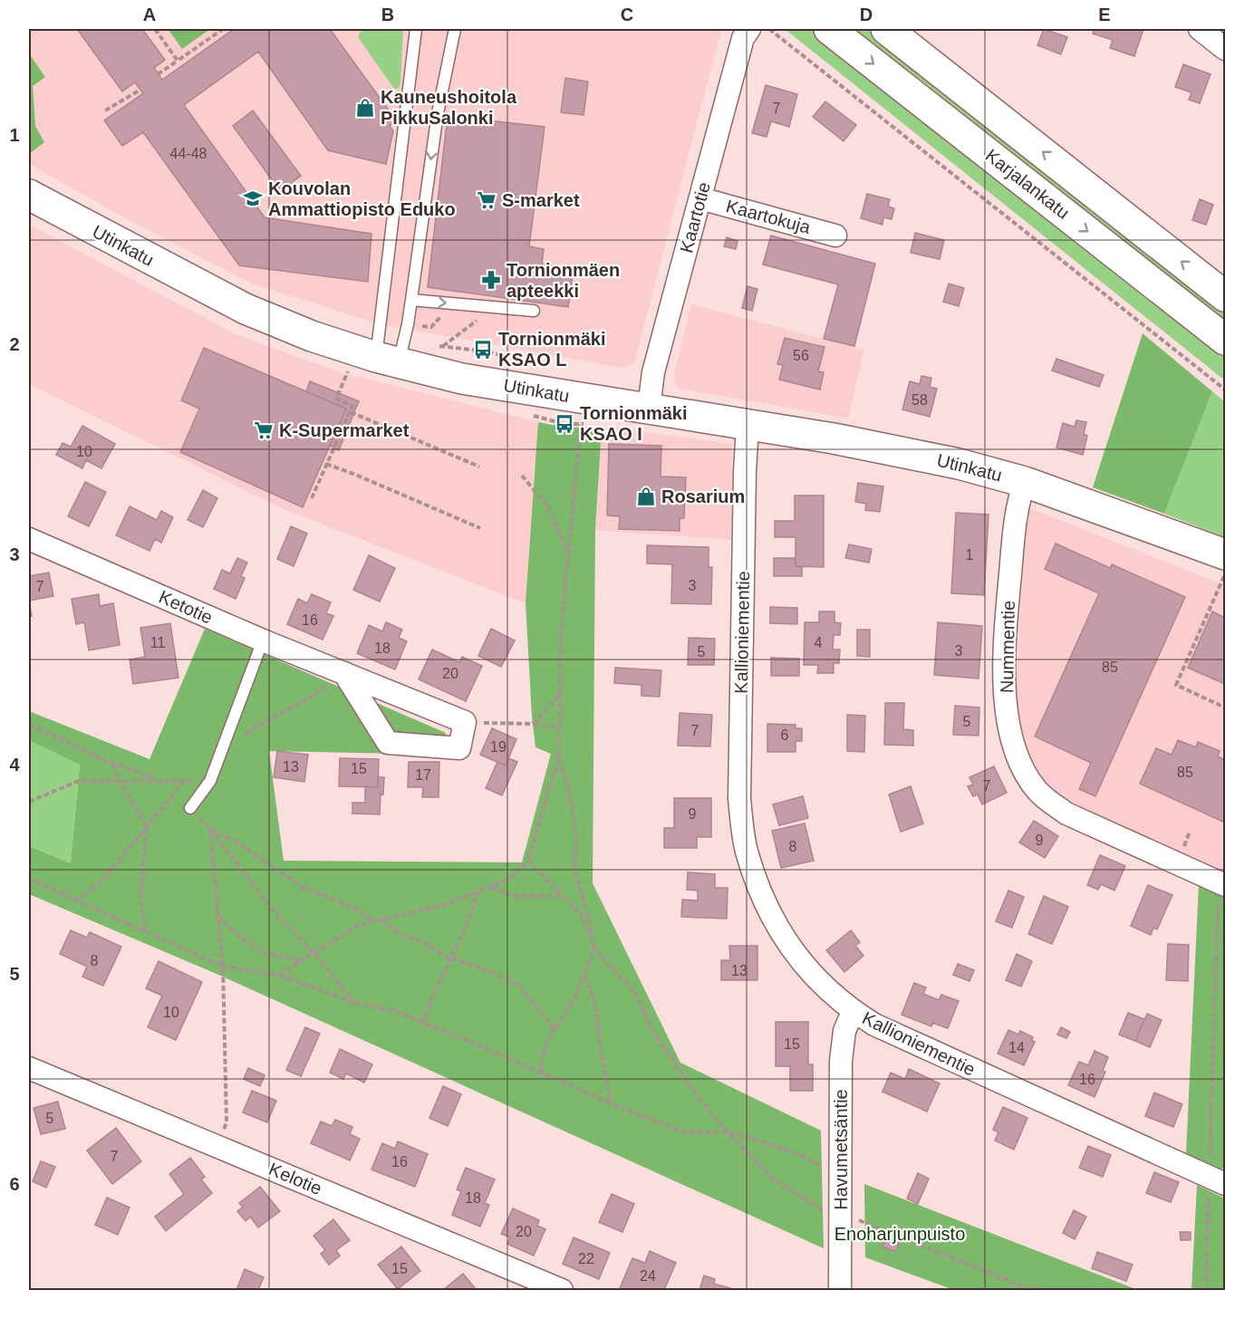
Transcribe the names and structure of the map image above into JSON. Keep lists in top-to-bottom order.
{
  "streets": {
    "street": [
      "Karjalankatu",
      "Kaartokuja",
      "Kaartotie",
      "Utinkatu",
      "Ketotie",
      "Kallioniementie",
      "Nummentie",
      "Havumetsäntie",
      "Kelotie"
    ]
  },
  "crossings": [
    ["Kaartokuja", "Kaartotie"],
    ["Kaartotie", "Utinkatu"],
    ["Utinkatu", "Kallioniementie"],
    ["Utinkatu", "Nummentie"],
    ["Kallioniementie", "Havumetsäntie"]
  ],
  "parks": ["Enoharjunpuisto"],
  "places": {
    "shop": ["Kauneushoitola PikkuSalonki", "Rosarium"],
    "school or university": ["Kouvolan Ammattiopisto Eduko"],
    "supermarket": ["S-market", "K-Supermarket"],
    "pharmacy": ["Tornionmäen apteekki"],
    "bus stop": ["Tornionmäki KSAO L", "Tornionmäki KSAO I"]
  },
  "house_numbers": [
    "7",
    "44-48",
    "56",
    "58",
    "10",
    "1",
    "3",
    "7",
    "16",
    "11",
    "4",
    "18",
    "3",
    "5",
    "85",
    "20",
    "5",
    "7",
    "6",
    "19",
    "13",
    "15",
    "85",
    "17",
    "7",
    "9",
    "9",
    "8",
    "8",
    "13",
    "10",
    "15",
    "14",
    "16",
    "5",
    "7",
    "16",
    "18",
    "20",
    "22",
    "15",
    "24"
  ],
  "grid": {
    "columns": [
      "A",
      "B",
      "C",
      "D",
      "E"
    ],
    "rows": [
      "1",
      "2",
      "3",
      "4",
      "5",
      "6"
    ]
  }
}
